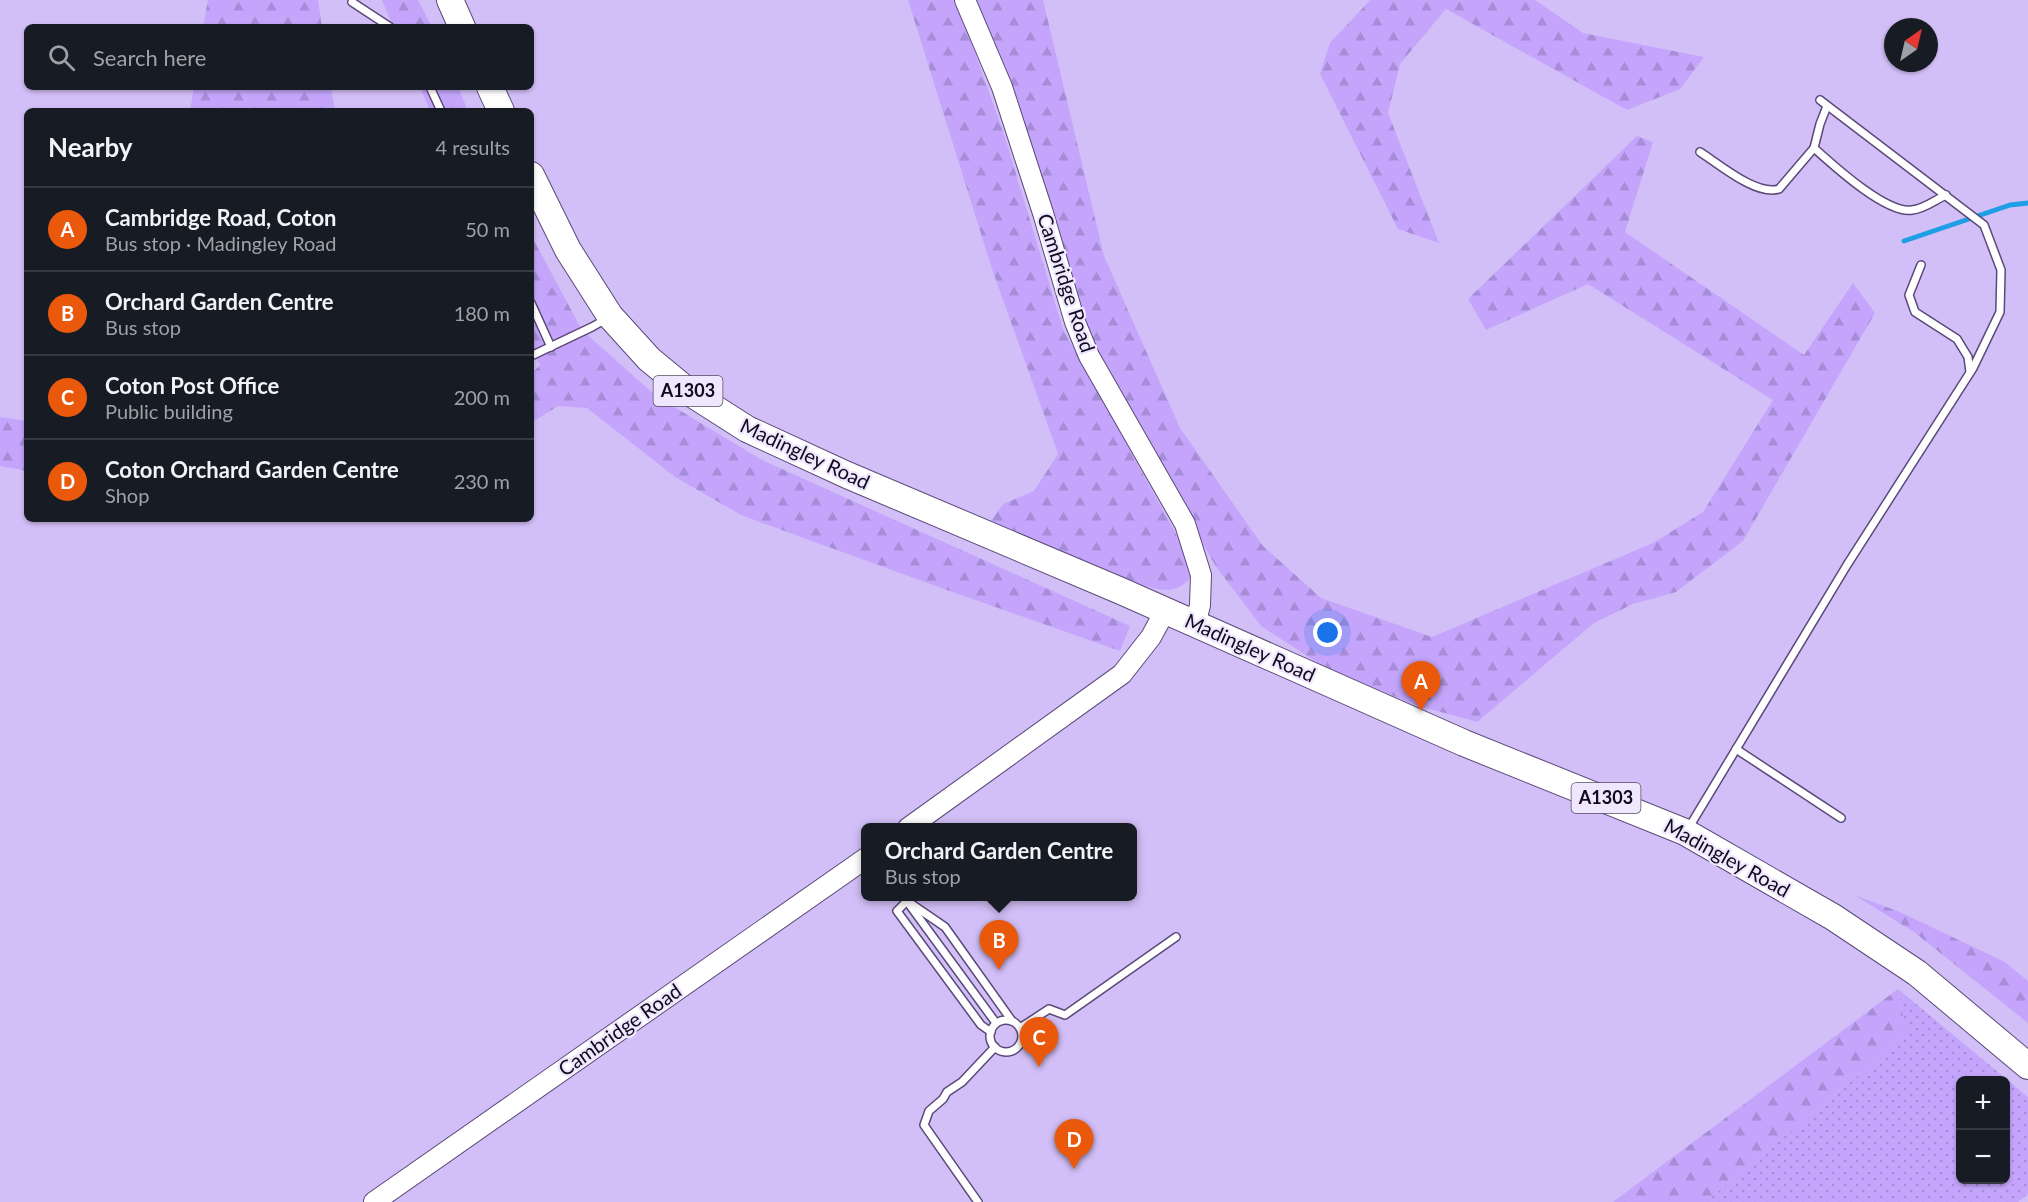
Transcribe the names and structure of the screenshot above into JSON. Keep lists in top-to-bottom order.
{
  "streets": {
    "highway": ["A1303", "Madingley Road"],
    "street": ["Cambridge Road"]
  },
  "crossings": [
    ["Cambridge Road", "Madingley Road"]
  ],
  "north": "top right",
  "page": {
    "search": "Search here",
    "heading": ["Nearby", "4 results"],
    "list": [
      {
        "mark": "A",
        "name": "Cambridge Road, Coton",
        "note": "Bus stop · Madingley Road",
        "value": "50 m"
      },
      {
        "mark": "B",
        "name": "Orchard Garden Centre",
        "note": "Bus stop",
        "value": "180 m"
      },
      {
        "mark": "C",
        "name": "Coton Post Office",
        "note": "Public building",
        "value": "200 m"
      },
      {
        "mark": "D",
        "name": "Coton Orchard Garden Centre",
        "note": "Shop",
        "value": "230 m"
      }
    ],
    "pins": [
      "A",
      "B",
      "C",
      "D"
    ],
    "popup": ["Orchard Garden Centre", "Bus stop"],
    "map_buttons": ["+", "−"]
  }
}
